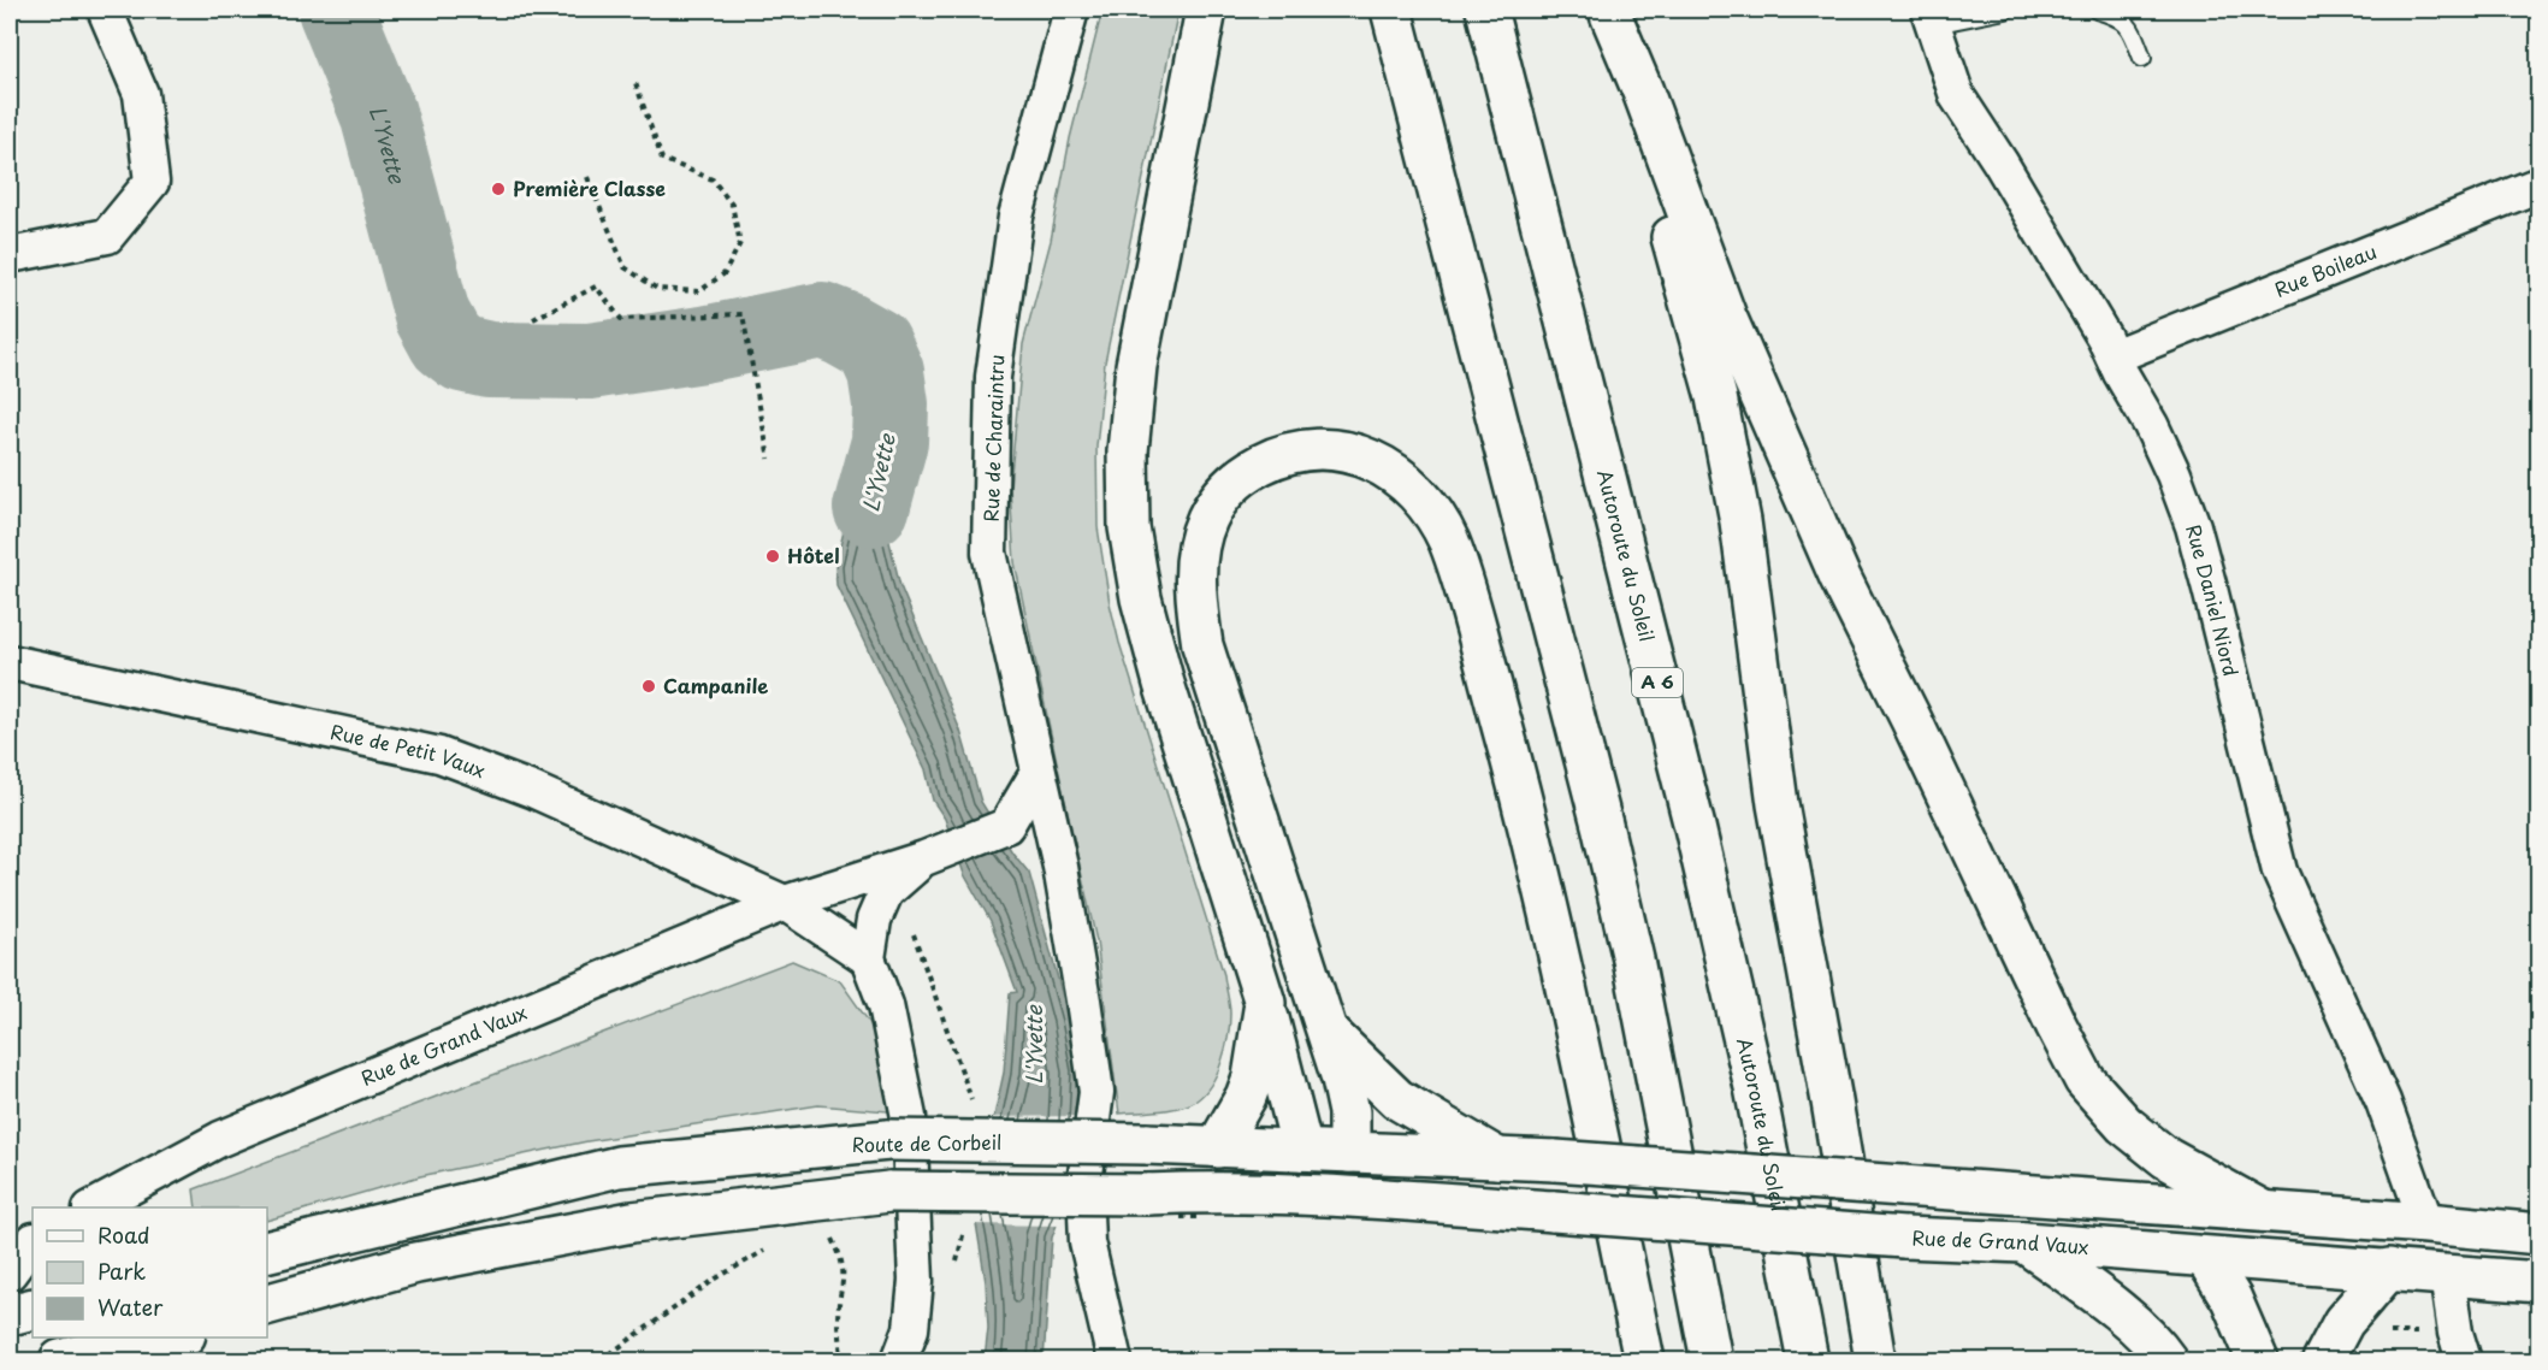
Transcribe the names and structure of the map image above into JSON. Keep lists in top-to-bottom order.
{
  "streets": {
    "main road": [
      "Autoroute du Soleil",
      "A 6",
      "Rue de Grand Vaux",
      "Route de Corbeil"
    ],
    "street": [
      "Rue Boileau",
      "Rue de Charaintru",
      "Rue Daniel Niord",
      "Rue de Petit Vaux"
    ]
  },
  "crossings": [
    ["Rue Boileau", "Rue Daniel Niord"],
    ["Rue de Petit Vaux", "Rue de Grand Vaux"]
  ],
  "water": ["L'Yvette"],
  "places": ["Première Classe", "Hôtel", "Campanile"],
  "legend": ["Road", "Park", "Water"]
}
